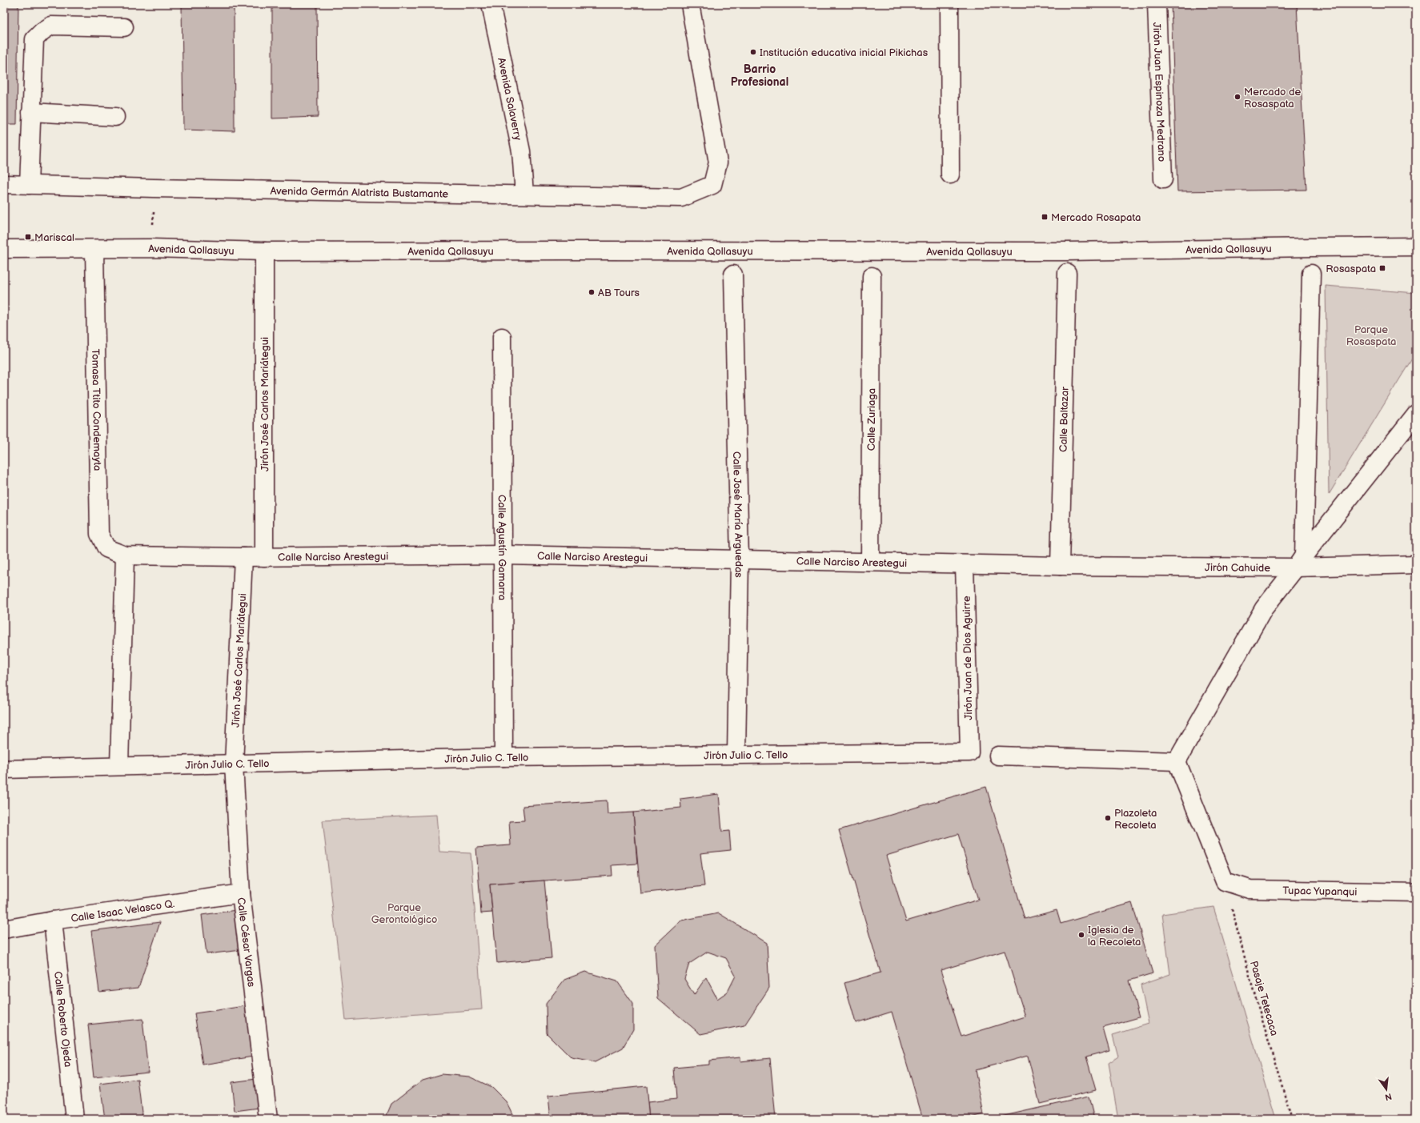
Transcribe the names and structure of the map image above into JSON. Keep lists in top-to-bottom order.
{
  "streets": {
    "street": [
      "Jirón Juan Espinoza Medrano",
      "Avenida Salaverry",
      "Avenida Germán Alatrista Bustamante",
      "Avenida Qollasuyu",
      "Jirón José Carlos Mariátegui",
      "Tomasa Ttito Condemayta",
      "Calle Zuriaga",
      "Calle Baltazar",
      "Calle José María Arguedas",
      "Calle Agustín Gamarra",
      "Calle Narciso Arestegui",
      "Jirón Cahuide",
      "Jirón Juan de Dios Aguirre",
      "Jirón Julio C. Tello",
      "Tupac Yupanqui",
      "Calle Isaac Velasco Q.",
      "Calle César Vargas",
      "Calle Roberto Ojeda"
    ],
    "path": ["Pasaje Tetecaca"]
  },
  "crossings": [
    ["Avenida Salaverry", "Avenida Germán Alatrista Bustamante"],
    ["Avenida Qollasuyu", "Jirón José Carlos Mariátegui"],
    ["Avenida Qollasuyu", "Tomasa Ttito Condemayta"],
    ["Jirón José Carlos Mariátegui", "Calle Narciso Arestegui"],
    ["Jirón José Carlos Mariátegui", "Jirón Julio C. Tello"],
    ["Jirón José Carlos Mariátegui", "Calle César Vargas"],
    ["Tomasa Ttito Condemayta", "Calle Narciso Arestegui"],
    ["Calle Zuriaga", "Calle Narciso Arestegui"],
    ["Calle Baltazar", "Calle Narciso Arestegui"],
    ["Calle Baltazar", "Jirón Cahuide"],
    ["Calle José María Arguedas", "Calle Narciso Arestegui"],
    ["Calle José María Arguedas", "Jirón Julio C. Tello"],
    ["Calle Agustín Gamarra", "Calle Narciso Arestegui"],
    ["Calle Agustín Gamarra", "Jirón Julio C. Tello"],
    ["Calle Narciso Arestegui", "Jirón Cahuide"],
    ["Calle Narciso Arestegui", "Jirón Juan de Dios Aguirre"],
    ["Jirón Juan de Dios Aguirre", "Jirón Julio C. Tello"],
    ["Jirón Julio C. Tello", "Calle César Vargas"],
    ["Tupac Yupanqui", "Pasaje Tetecaca"],
    ["Calle Isaac Velasco Q.", "Calle César Vargas"],
    ["Calle Isaac Velasco Q.", "Calle Roberto Ojeda"]
  ],
  "districts": ["Barrio Profesional"],
  "parks": ["Parque Rosaspata", "Parque Gerontológico"],
  "places": {
    "other": [
      "Institución educativa inicial Pikichas",
      "Mercado de Rosaspata",
      "AB Tours",
      "Plazoleta Recoleta",
      "Iglesia de la Recoleta"
    ],
    "transit": ["Mercado Rosapata", "Mariscal", "Rosaspata"]
  },
  "north": "bottom"
}
